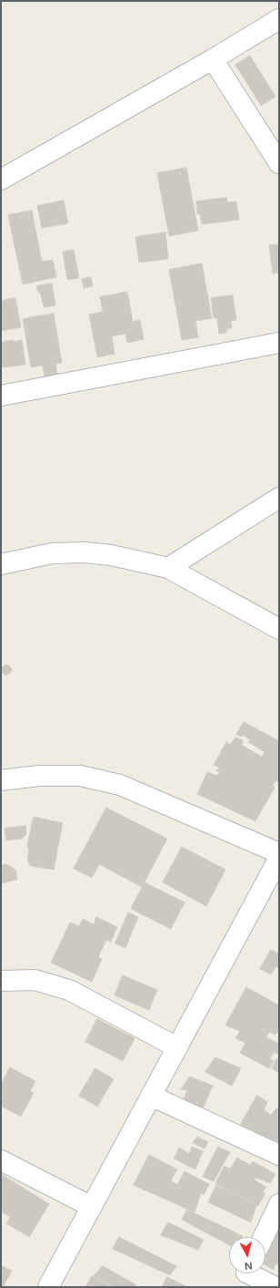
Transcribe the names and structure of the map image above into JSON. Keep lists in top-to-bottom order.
{
  "north": "bottom"
}
